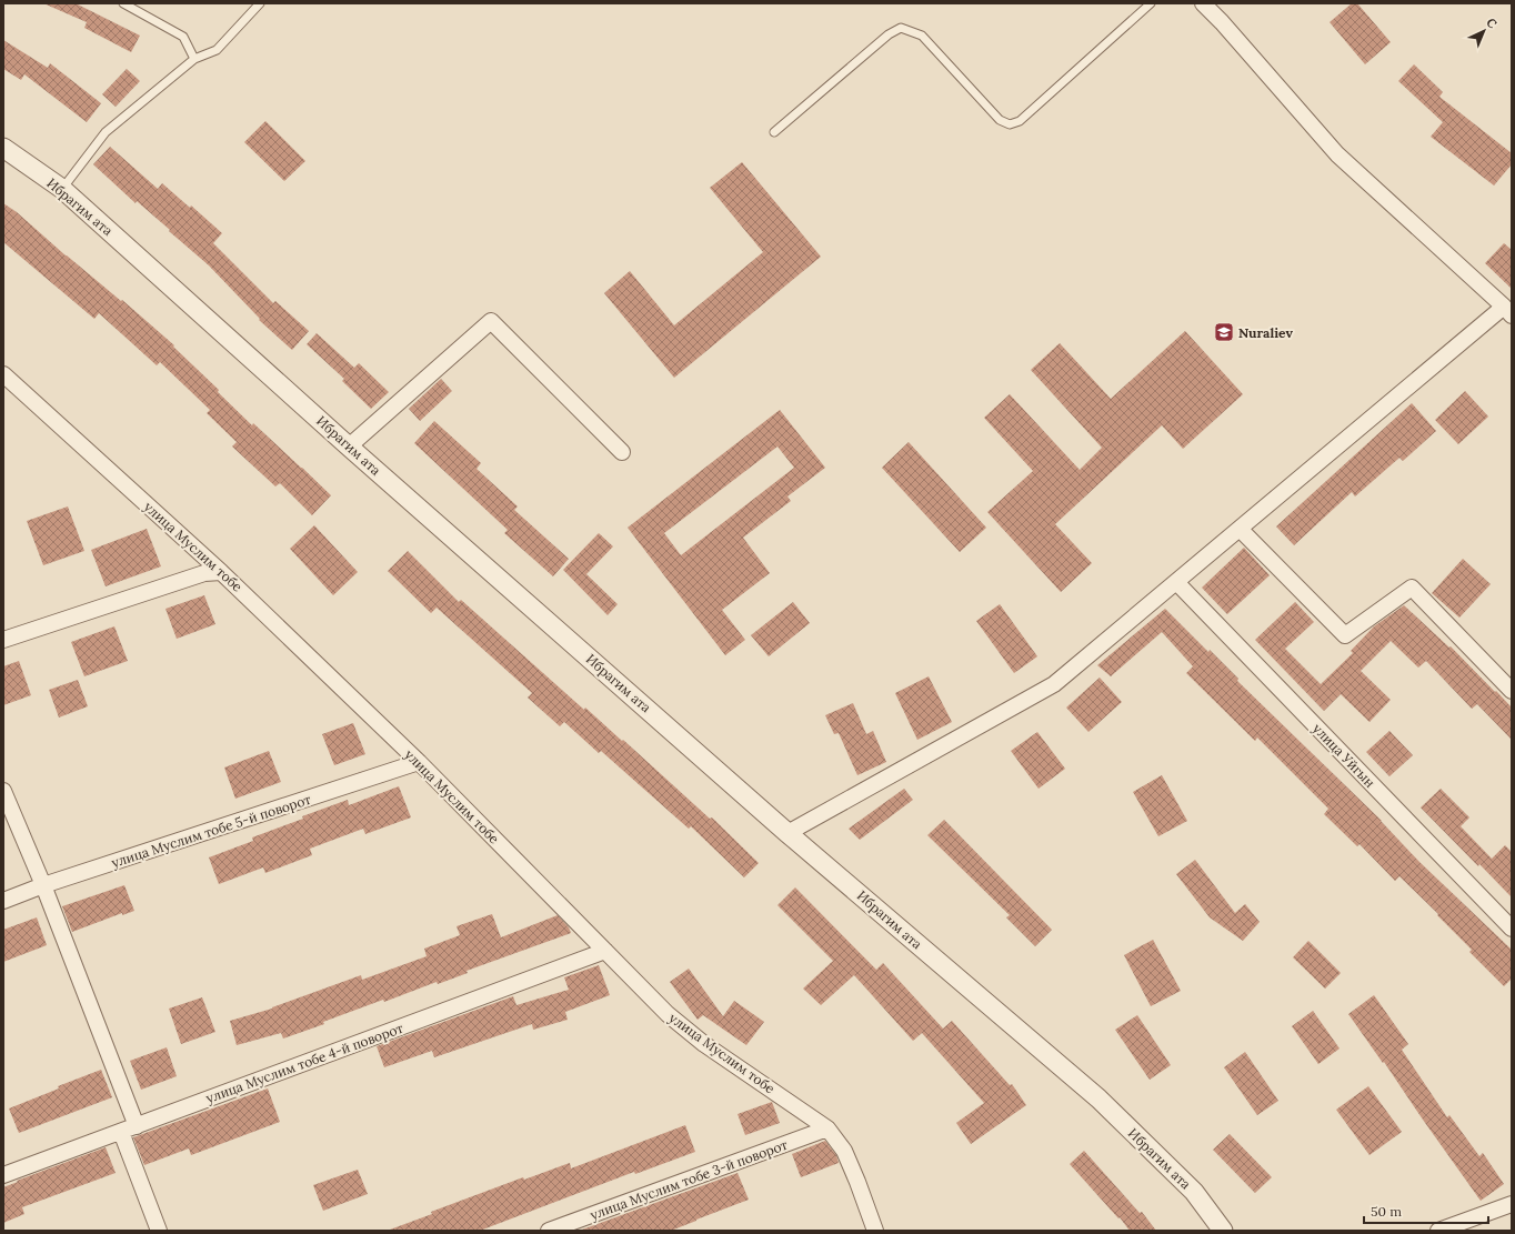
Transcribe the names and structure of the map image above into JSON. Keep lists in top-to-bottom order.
{
  "streets": {
    "street": [
      "Ибрагим ата",
      "улица Муслим тобе",
      "улица Уйгын",
      "улица Муслим тобе 5-й поворот",
      "улица Муслим тобе 4-й поворот",
      "улица Муслим тобе 3-й поворот"
    ]
  },
  "crossings": [
    ["улица Муслим тобе", "улица Муслим тобе 5-й поворот"],
    ["улица Муслим тобе", "улица Муслим тобе 4-й поворот"],
    ["улица Муслим тобе", "улица Муслим тобе 3-й поворот"]
  ],
  "places": {
    "school or university": ["Nuraliev"]
  },
  "scale_bar": "50 m",
  "north": "top right"
}
